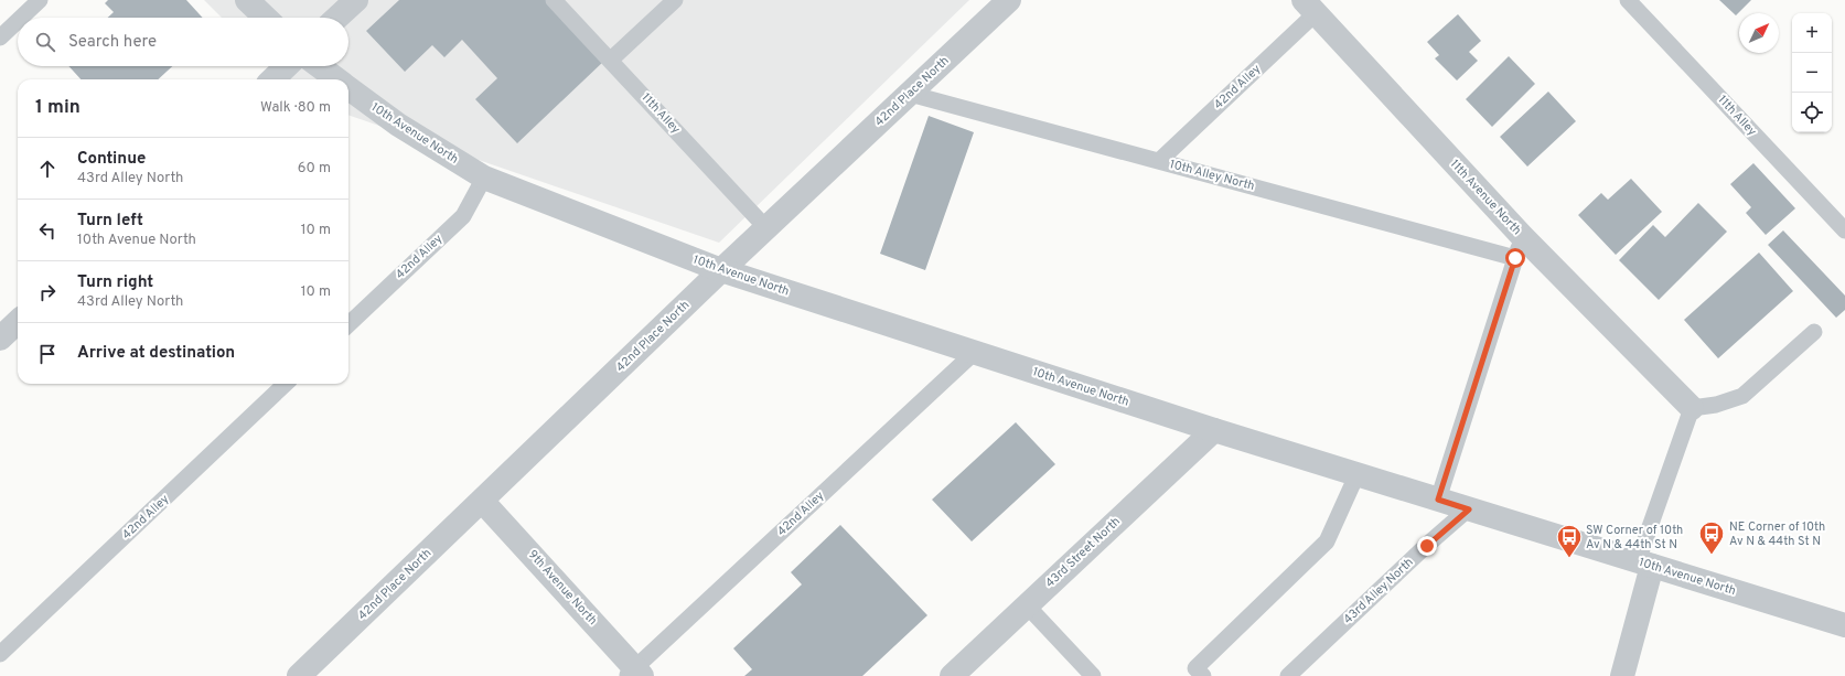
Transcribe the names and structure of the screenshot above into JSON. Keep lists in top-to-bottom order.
{
  "streets": {
    "street": [
      "42nd Place North",
      "10th Avenue North",
      "11th Avenue North",
      "43rd Street North",
      "9th Avenue North"
    ],
    "lane": [
      "42nd Alley",
      "11th Alley",
      "10th Alley North",
      "43rd Alley North"
    ]
  },
  "crossings": [
    ["42nd Alley", "10th Avenue North"],
    ["42nd Alley", "10th Alley North"],
    ["42nd Alley", "11th Avenue North"],
    ["42nd Alley", "9th Avenue North"],
    ["42nd Place North", "11th Alley"],
    ["42nd Place North", "10th Avenue North"],
    ["42nd Place North", "10th Alley North"],
    ["42nd Place North", "9th Avenue North"],
    ["10th Avenue North", "43rd Street North"],
    ["10th Avenue North", "43rd Alley North"],
    ["10th Alley North", "11th Avenue North"]
  ],
  "places": {
    "bus stop": ["NE Corner of 10th Av N & 44th St N", "SW Corner of 10th Av N & 44th St N"]
  },
  "north": "top right",
  "page": {
    "map_buttons": ["+", "−"],
    "search": "Search here",
    "heading": ["1 min", "Walk · 80 m"],
    "list": [
      ["Continue", "43rd Alley North", "60 m"],
      ["Turn left", "10th Avenue North", "10 m"],
      ["Turn right", "43rd Alley North", "10 m"],
      "Arrive at destination"
    ]
  }
}
